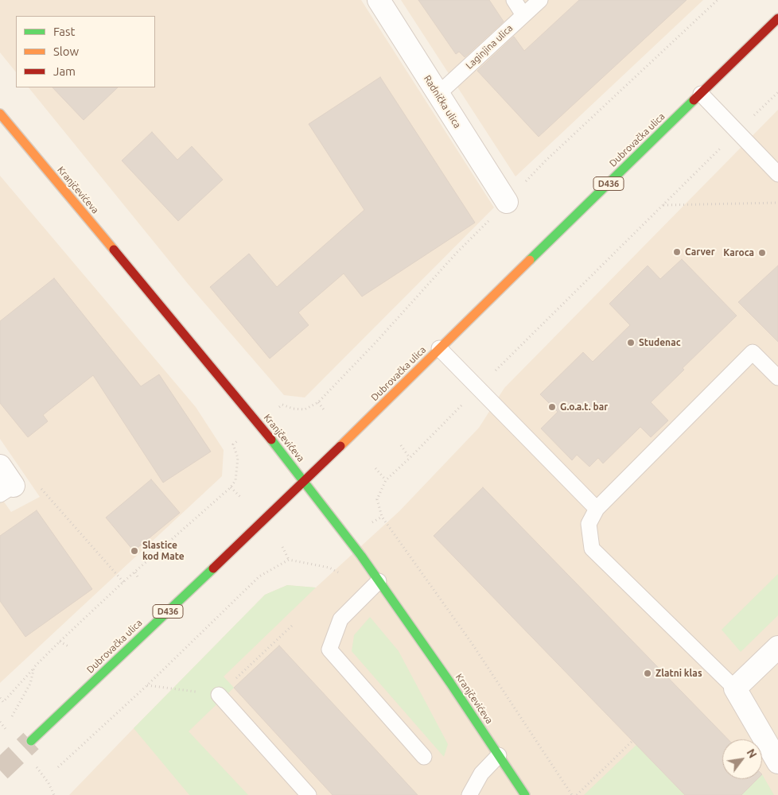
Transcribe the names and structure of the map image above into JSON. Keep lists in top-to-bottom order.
{
  "streets": {
    "main road": ["Dubrovačka ulica", "D436", "Kranjčevićeva"],
    "street": ["Radnička ulica"],
    "lane": ["Laginjina ulica"]
  },
  "crossings": [
    ["Laginjina ulica", "Radnička ulica"],
    ["Dubrovačka ulica", "Kranjčevićeva"]
  ],
  "places": [
    "Carver",
    "Karoca",
    "Studenac",
    "G.o.a.t. bar",
    "Slastice kod Mate",
    "Zlatni klas"
  ],
  "legend": ["Fast", "Slow", "Jam"],
  "north": "top right"
}
